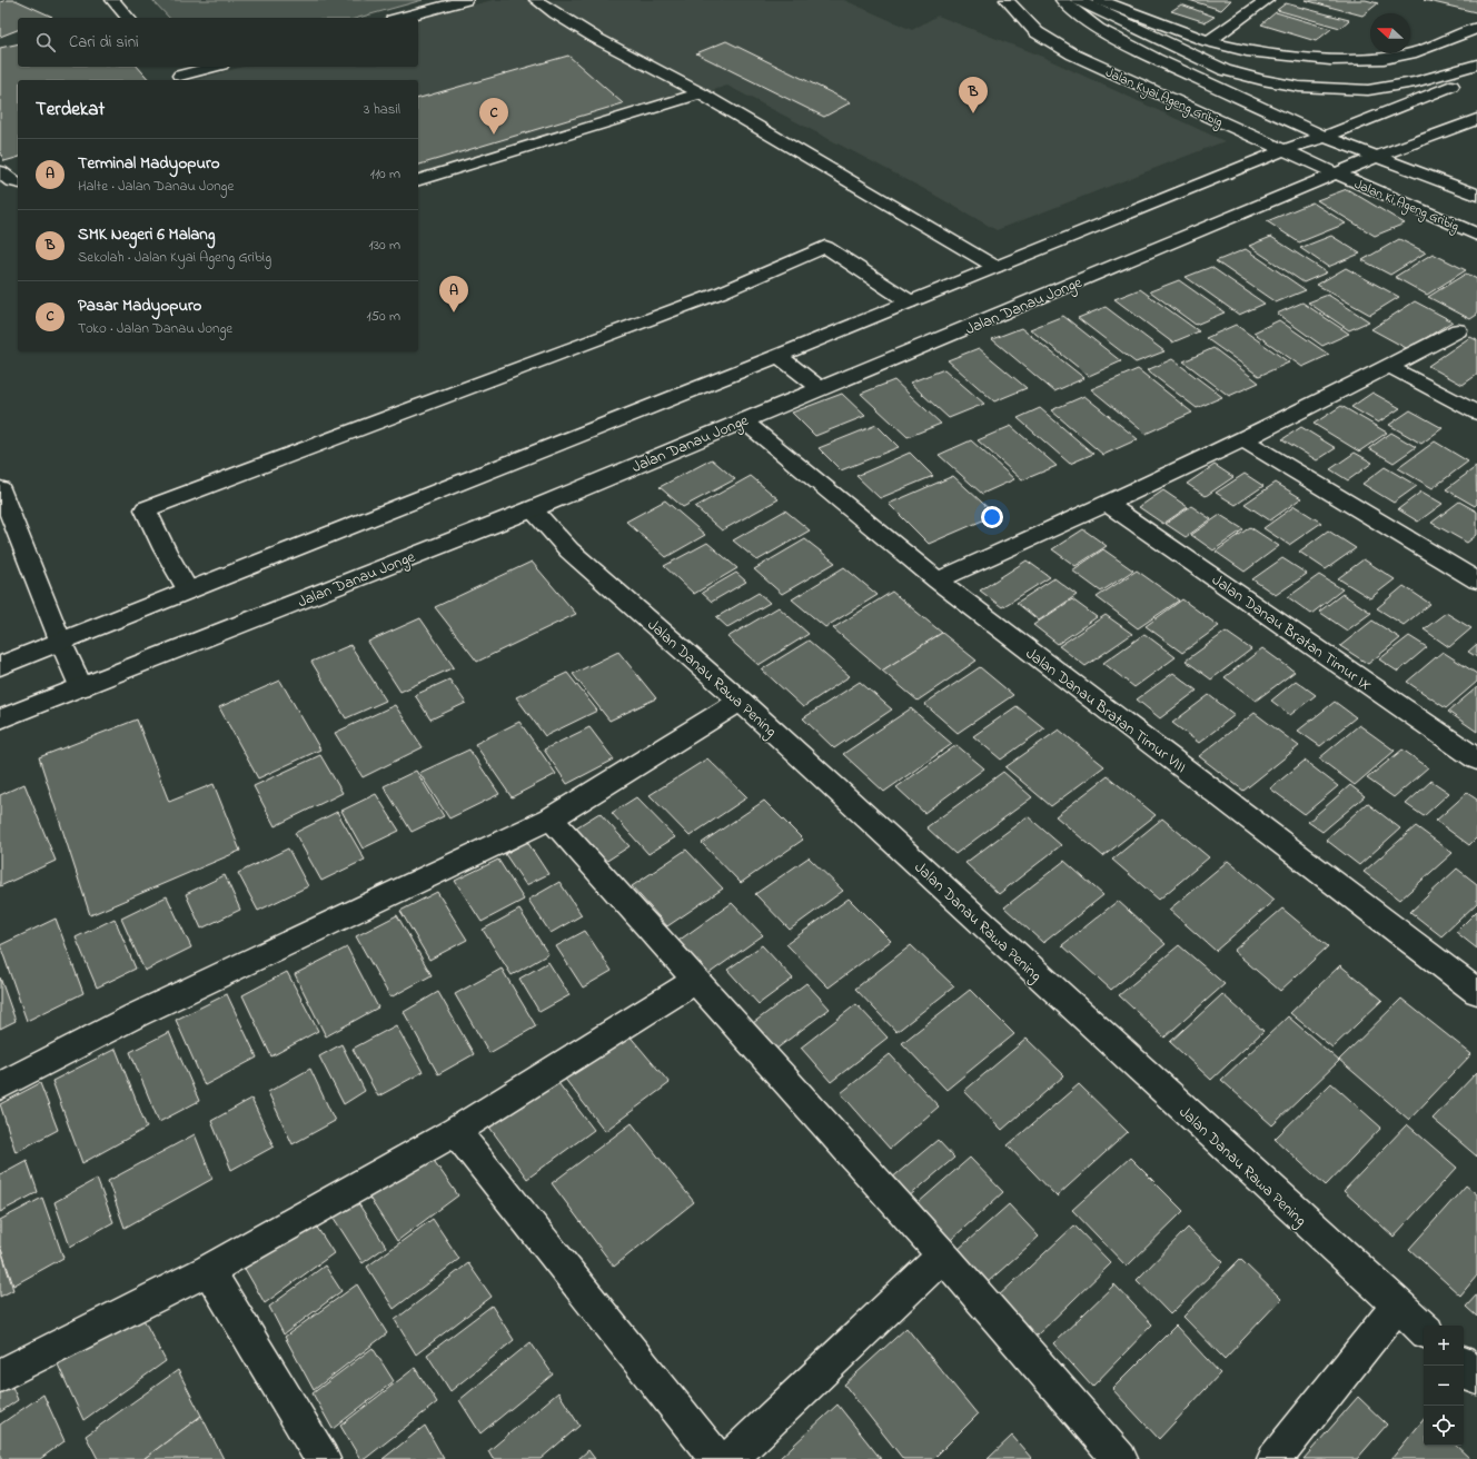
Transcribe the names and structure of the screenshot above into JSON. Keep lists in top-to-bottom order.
{
  "streets": {
    "main road": [
      "Jalan Kyai Ageng Gribig",
      "Jalan Ki Ageng Gribig",
      "Jalan Danau Jonge",
      "Jalan Danau Bratan Timur IX",
      "Jalan Danau Rawa Pening",
      "Jalan Danau Bratan Timur VIII"
    ]
  },
  "crossings": [
    ["Jalan Kyai Ageng Gribig", "Jalan Ki Ageng Gribig"],
    ["Jalan Kyai Ageng Gribig", "Jalan Danau Jonge"],
    ["Jalan Ki Ageng Gribig", "Jalan Danau Jonge"],
    ["Jalan Danau Jonge", "Jalan Danau Rawa Pening"],
    ["Jalan Danau Jonge", "Jalan Danau Bratan Timur VIII"]
  ],
  "north": "left",
  "page": {
    "search": "Cari di sini",
    "pins": ["B", "C", "A"],
    "heading": ["Terdekat", "3 hasil"],
    "list": [
      {
        "mark": "A",
        "name": "Terminal Madyopuro",
        "note": "Halte · Jalan Danau Jonge",
        "value": "110 m"
      },
      {
        "mark": "B",
        "name": "SMK Negeri 6 Malang",
        "note": "Sekolah · Jalan Kyai Ageng Gribig",
        "value": "130 m"
      },
      {
        "mark": "C",
        "name": "Pasar Madyopuro",
        "note": "Toko · Jalan Danau Jonge",
        "value": "150 m"
      }
    ],
    "map_buttons": ["+", "−"]
  }
}
